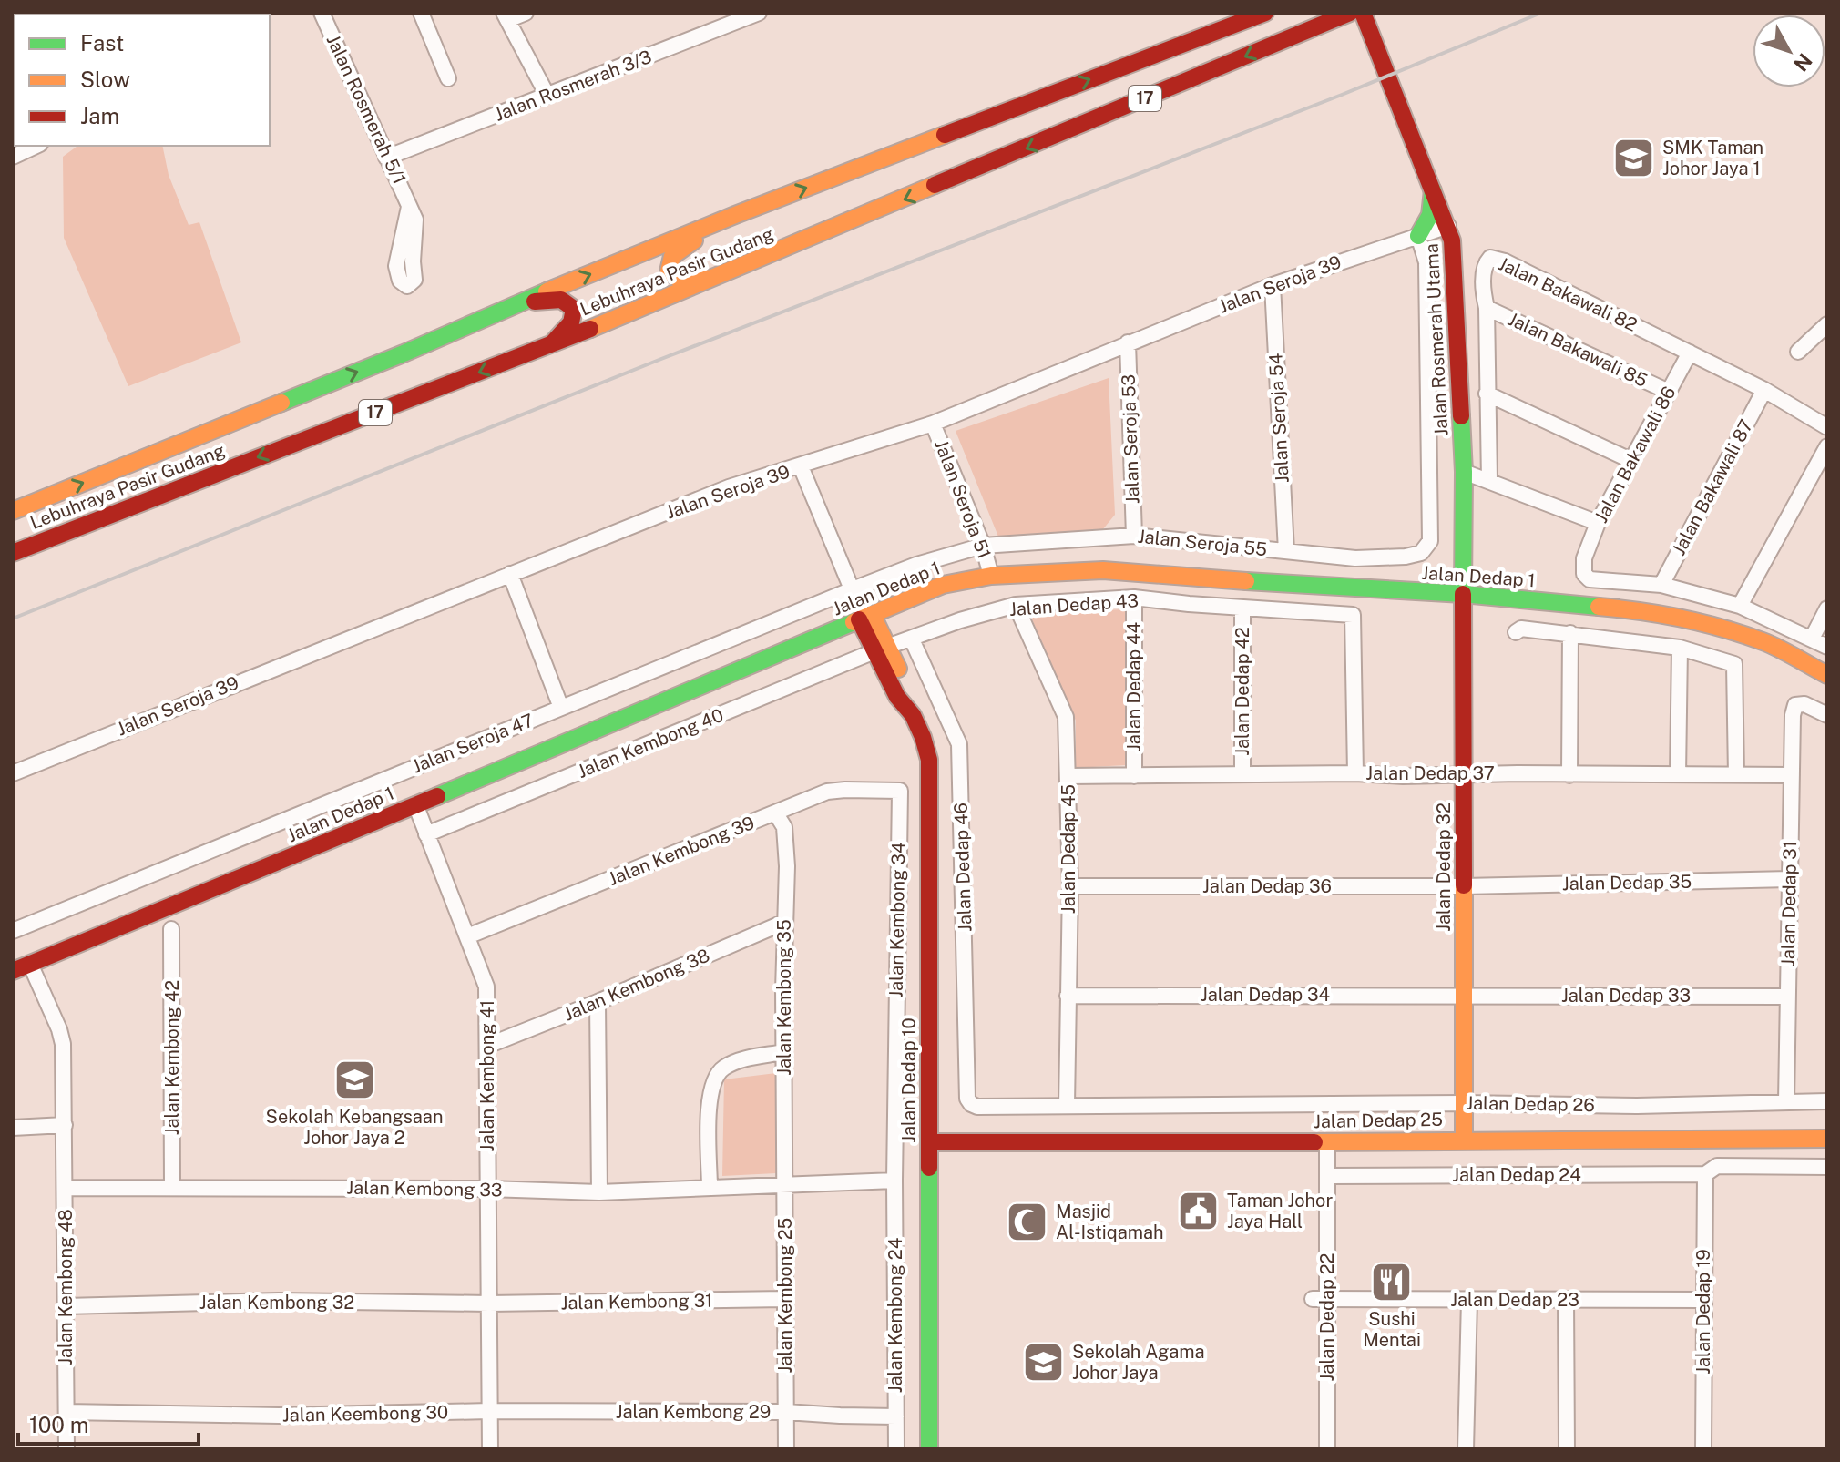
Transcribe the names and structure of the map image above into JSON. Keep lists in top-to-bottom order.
{
  "streets": {
    "main road": [
      "17",
      "Lebuhraya Pasir Gudang",
      "Jalan Rosmerah Utama",
      "Jalan Dedap 1",
      "Jalan Dedap 32",
      "Jalan Dedap 10",
      "Jalan Dedap 25"
    ],
    "street": [
      "Jalan Rosmerah 3/3",
      "Jalan Rosmerah 5/1",
      "Jalan Seroja 39",
      "Jalan Bakawali 82",
      "Jalan Bakawali 85",
      "Jalan Seroja 54",
      "Jalan Seroja 53",
      "Jalan Bakawali 86",
      "Jalan Bakawali 87",
      "Jalan Seroja 51",
      "Jalan Seroja 55",
      "Jalan Dedap 43",
      "Jalan Dedap 44",
      "Jalan Dedap 42",
      "Jalan Seroja 47",
      "Jalan Kembong 40",
      "Jalan Dedap 37",
      "Jalan Dedap 45",
      "Jalan Kembong 39",
      "Jalan Dedap 46",
      "Jalan Dedap 35",
      "Jalan Dedap 36",
      "Jalan Dedap 31",
      "Jalan Kembong 34",
      "Jalan Kembong 38",
      "Jalan Dedap 34",
      "Jalan Dedap 33",
      "Jalan Kembong 35",
      "Jalan Kembong 42",
      "Jalan Kembong 41",
      "Jalan Dedap 26",
      "Jalan Dedap 24",
      "Jalan Kembong 33",
      "Jalan Kembong 48",
      "Jalan Kembong 25",
      "Jalan Dedap 23",
      "Jalan Kembong 31",
      "Jalan Kembong 32",
      "Jalan Dedap 19",
      "Jalan Kembong 24",
      "Jalan Dedap 22",
      "Jalan Kembong 29",
      "Jalan Keembong 30"
    ]
  },
  "crossings": [
    ["Jalan Rosmerah 3/3", "Jalan Rosmerah 5/1"],
    ["Jalan Seroja 39", "Jalan Rosmerah Utama"],
    ["Jalan Seroja 39", "Jalan Seroja 54"],
    ["Jalan Seroja 39", "Jalan Seroja 53"],
    ["Jalan Seroja 39", "Jalan Seroja 51"],
    ["Jalan Seroja 39", "Jalan Seroja 55"],
    ["Jalan Bakawali 82", "Jalan Bakawali 85"],
    ["Jalan Bakawali 82", "Jalan Bakawali 86"],
    ["Jalan Rosmerah Utama", "Jalan Dedap 1"],
    ["Jalan Rosmerah Utama", "Jalan Dedap 32"],
    ["Jalan Bakawali 85", "Jalan Bakawali 86"],
    ["Jalan Seroja 54", "Jalan Seroja 55"],
    ["Jalan Seroja 53", "Jalan Seroja 55"],
    ["Jalan Bakawali 86", "Jalan Bakawali 87"],
    ["Jalan Seroja 51", "Jalan Seroja 55"],
    ["Jalan Seroja 51", "Jalan Dedap 1"],
    ["Jalan Seroja 55", "Jalan Seroja 47"],
    ["Jalan Dedap 1", "Jalan Dedap 32"],
    ["Jalan Dedap 1", "Jalan Kembong 41"],
    ["Jalan Dedap 1", "Jalan Dedap 10"],
    ["Jalan Dedap 1", "Jalan Kembong 48"],
    ["Jalan Dedap 43", "Jalan Dedap 44"],
    ["Jalan Dedap 43", "Jalan Dedap 42"],
    ["Jalan Dedap 43", "Jalan Kembong 40"],
    ["Jalan Dedap 43", "Jalan Dedap 37"],
    ["Jalan Dedap 43", "Jalan Dedap 45"],
    ["Jalan Dedap 43", "Jalan Dedap 46"],
    ["Jalan Dedap 43", "Jalan Dedap 10"],
    ["Jalan Dedap 44", "Jalan Dedap 37"],
    ["Jalan Dedap 42", "Jalan Dedap 37"],
    ["Jalan Kembong 40", "Jalan Kembong 41"],
    ["Jalan Kembong 40", "Jalan Dedap 10"],
    ["Jalan Dedap 37", "Jalan Dedap 45"],
    ["Jalan Dedap 37", "Jalan Dedap 32"],
    ["Jalan Dedap 37", "Jalan Dedap 31"],
    ["Jalan Dedap 45", "Jalan Dedap 36"],
    ["Jalan Dedap 45", "Jalan Dedap 34"],
    ["Jalan Dedap 45", "Jalan Dedap 26"],
    ["Jalan Kembong 39", "Jalan Kembong 34"],
    ["Jalan Kembong 39", "Jalan Kembong 35"],
    ["Jalan Kembong 39", "Jalan Kembong 41"],
    ["Jalan Dedap 46", "Jalan Dedap 26"],
    ["Jalan Dedap 32", "Jalan Dedap 35"],
    ["Jalan Dedap 32", "Jalan Dedap 36"],
    ["Jalan Dedap 32", "Jalan Dedap 34"],
    ["Jalan Dedap 32", "Jalan Dedap 33"],
    ["Jalan Dedap 32", "Jalan Dedap 26"],
    ["Jalan Dedap 32", "Jalan Dedap 25"],
    ["Jalan Dedap 35", "Jalan Dedap 36"],
    ["Jalan Dedap 35", "Jalan Dedap 31"],
    ["Jalan Dedap 31", "Jalan Dedap 33"],
    ["Jalan Dedap 31", "Jalan Dedap 26"],
    ["Jalan Kembong 34", "Jalan Kembong 33"],
    ["Jalan Kembong 34", "Jalan Kembong 24"],
    ["Jalan Kembong 38", "Jalan Kembong 35"],
    ["Jalan Kembong 38", "Jalan Kembong 41"],
    ["Jalan Dedap 34", "Jalan Dedap 33"],
    ["Jalan Kembong 35", "Jalan Kembong 33"],
    ["Jalan Kembong 35", "Jalan Kembong 25"],
    ["Jalan Kembong 42", "Jalan Kembong 33"],
    ["Jalan Kembong 41", "Jalan Kembong 33"],
    ["Jalan Kembong 41", "Jalan Kembong 31"],
    ["Jalan Kembong 41", "Jalan Kembong 32"],
    ["Jalan Kembong 41", "Jalan Kembong 29"],
    ["Jalan Kembong 41", "Jalan Keembong 30"],
    ["Jalan Dedap 10", "Jalan Dedap 25"],
    ["Jalan Dedap 25", "Jalan Dedap 22"],
    ["Jalan Dedap 24", "Jalan Dedap 19"],
    ["Jalan Dedap 24", "Jalan Dedap 22"],
    ["Jalan Kembong 33", "Jalan Kembong 48"],
    ["Jalan Kembong 33", "Jalan Kembong 25"],
    ["Jalan Kembong 33", "Jalan Kembong 24"],
    ["Jalan Kembong 48", "Jalan Kembong 32"],
    ["Jalan Kembong 48", "Jalan Keembong 30"],
    ["Jalan Kembong 25", "Jalan Kembong 31"],
    ["Jalan Kembong 25", "Jalan Kembong 29"],
    ["Jalan Dedap 23", "Jalan Dedap 19"],
    ["Jalan Dedap 23", "Jalan Dedap 22"],
    ["Jalan Kembong 31", "Jalan Kembong 32"],
    ["Jalan Kembong 24", "Jalan Kembong 29"],
    ["Jalan Kembong 29", "Jalan Keembong 30"]
  ],
  "places": {
    "school or university": ["SMK Taman Johor Jaya 1", "Sekolah Kebangsaan Johor Jaya 2", "Sekolah Agama Johor Jaya"],
    "public building": ["Taman Johor Jaya Hall"],
    "mosque": ["Masjid Al-Istiqamah"],
    "restaurant": ["Sushi Mentai"]
  },
  "legend": ["Fast", "Slow", "Jam"],
  "scale_bar": "100 m",
  "north": "bottom right"
}
